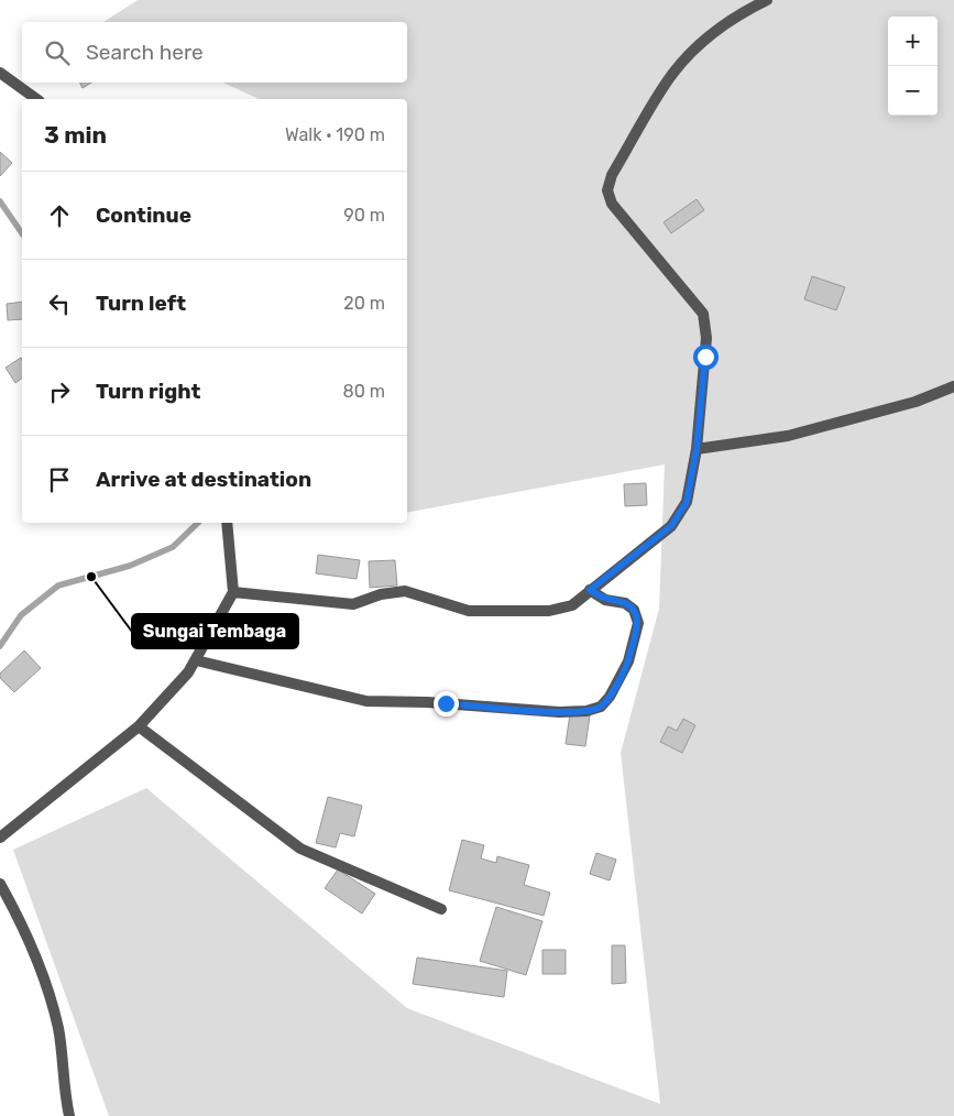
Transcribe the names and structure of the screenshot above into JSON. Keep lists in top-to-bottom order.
{
  "places": ["Sungai Tembaga"],
  "page": {
    "map_buttons": ["+", "−"],
    "search": "Search here",
    "heading": ["3 min", "Walk · 190 m"],
    "list": [
      ["Continue", "90 m"],
      ["Turn left", "20 m"],
      ["Turn right", "80 m"],
      "Arrive at destination"
    ]
  }
}
